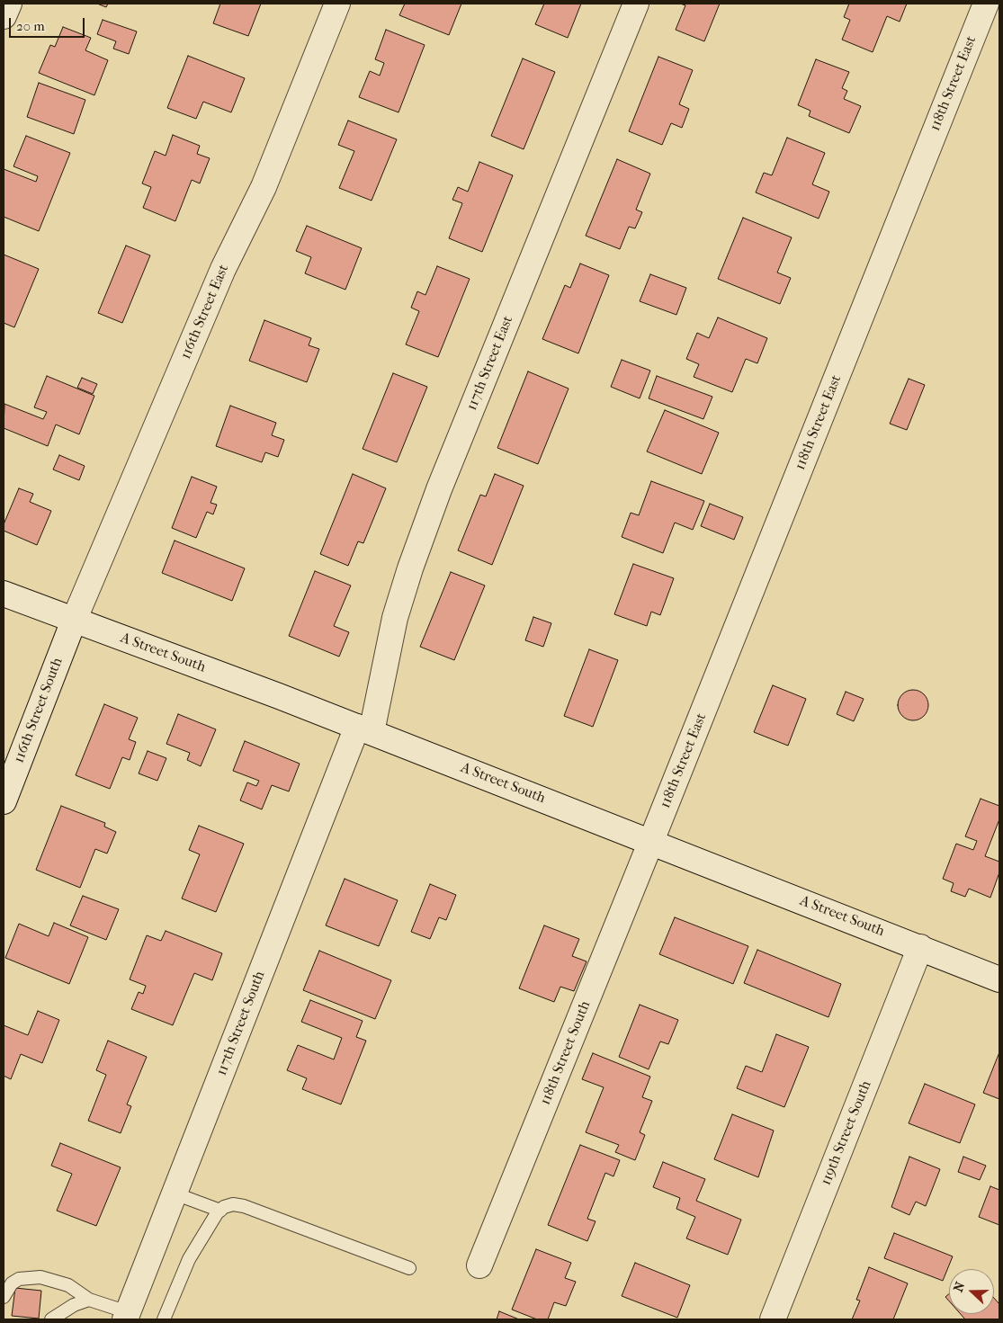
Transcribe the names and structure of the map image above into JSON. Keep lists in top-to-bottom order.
{
  "streets": {
    "street": [
      "118th Street East",
      "116th Street East",
      "117th Street East",
      "A Street South",
      "116th Street South",
      "117th Street South",
      "118th Street South",
      "119th Street South"
    ]
  },
  "crossings": [
    ["118th Street East", "A Street South"],
    ["118th Street East", "118th Street South"],
    ["116th Street East", "A Street South"],
    ["116th Street East", "116th Street South"],
    ["117th Street East", "A Street South"],
    ["117th Street East", "117th Street South"],
    ["A Street South", "116th Street South"],
    ["A Street South", "117th Street South"],
    ["A Street South", "118th Street South"],
    ["A Street South", "119th Street South"]
  ],
  "scale_bar": "20 m",
  "north": "left"
}
